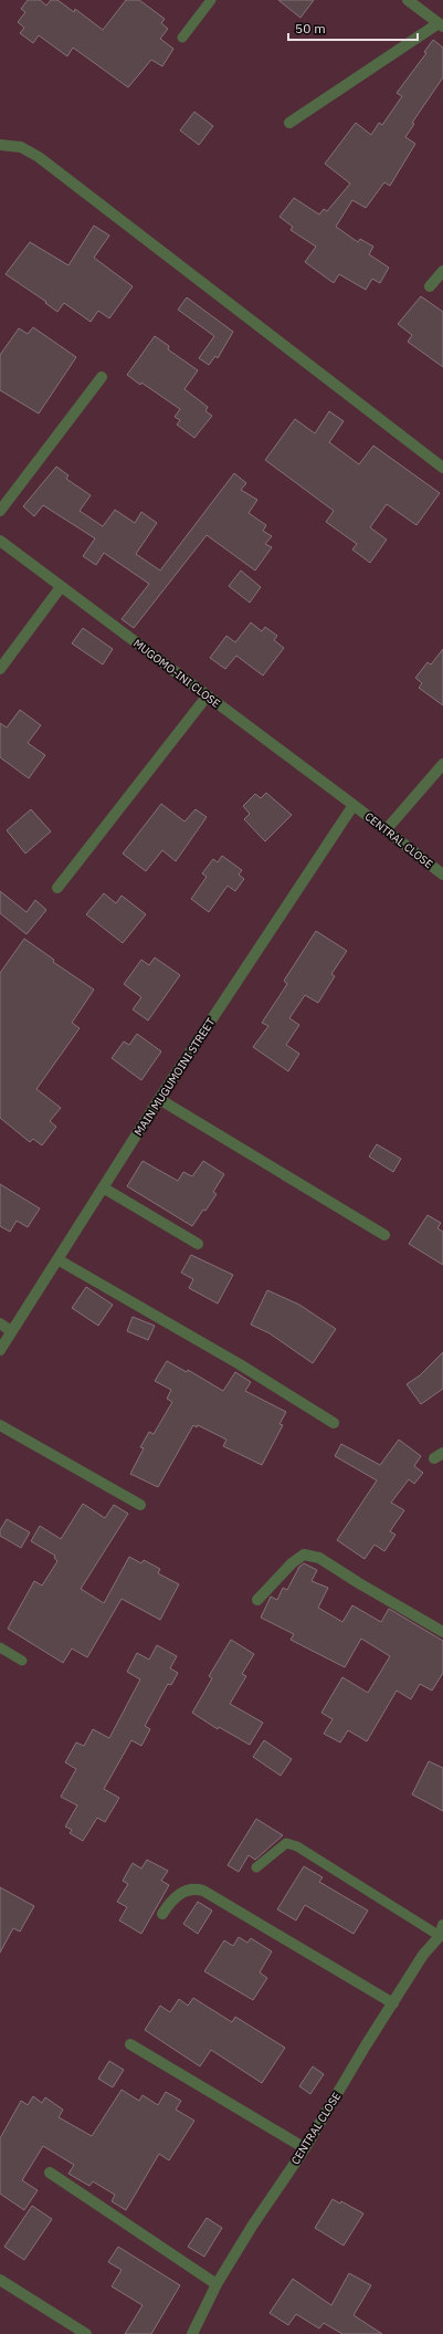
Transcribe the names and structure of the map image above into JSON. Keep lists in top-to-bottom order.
{
  "streets": {
    "street": ["MUGOMO-INI CLOSE", "CENTRAL CLOSE", "MAIN MUGUMOINI STREET"]
  },
  "crossings": [
    ["MUGOMO-INI CLOSE", "CENTRAL CLOSE"],
    ["MUGOMO-INI CLOSE", "MAIN MUGUMOINI STREET"],
    ["CENTRAL CLOSE", "MAIN MUGUMOINI STREET"]
  ],
  "scale_bar": "50 m"
}
